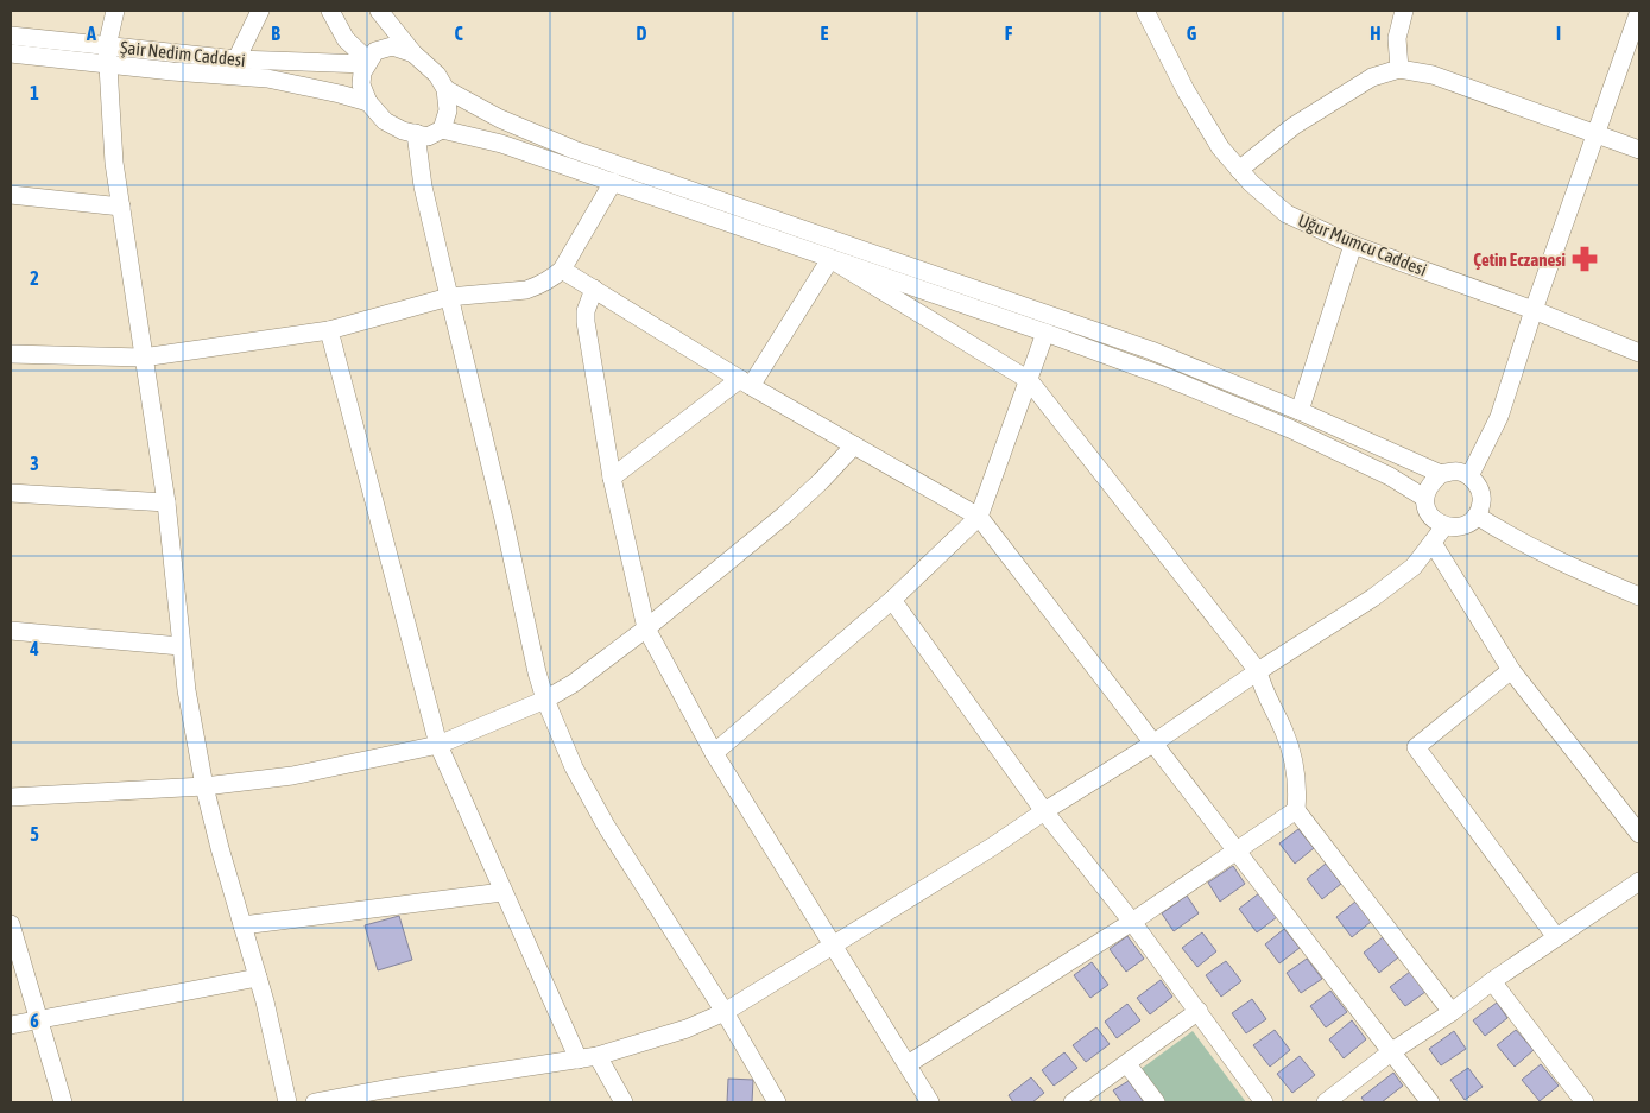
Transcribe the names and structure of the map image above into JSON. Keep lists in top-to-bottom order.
{
  "streets": {
    "street": ["Şair Nedim Caddesi", "Uğur Mumcu Caddesi"]
  },
  "places": {
    "pharmacy": ["Çetin Eczanesi"]
  },
  "grid": {
    "columns": [
      "A",
      "B",
      "C",
      "D",
      "E",
      "F",
      "G",
      "H",
      "I"
    ],
    "rows": [
      "1",
      "2",
      "3",
      "4",
      "5",
      "6"
    ]
  }
}
